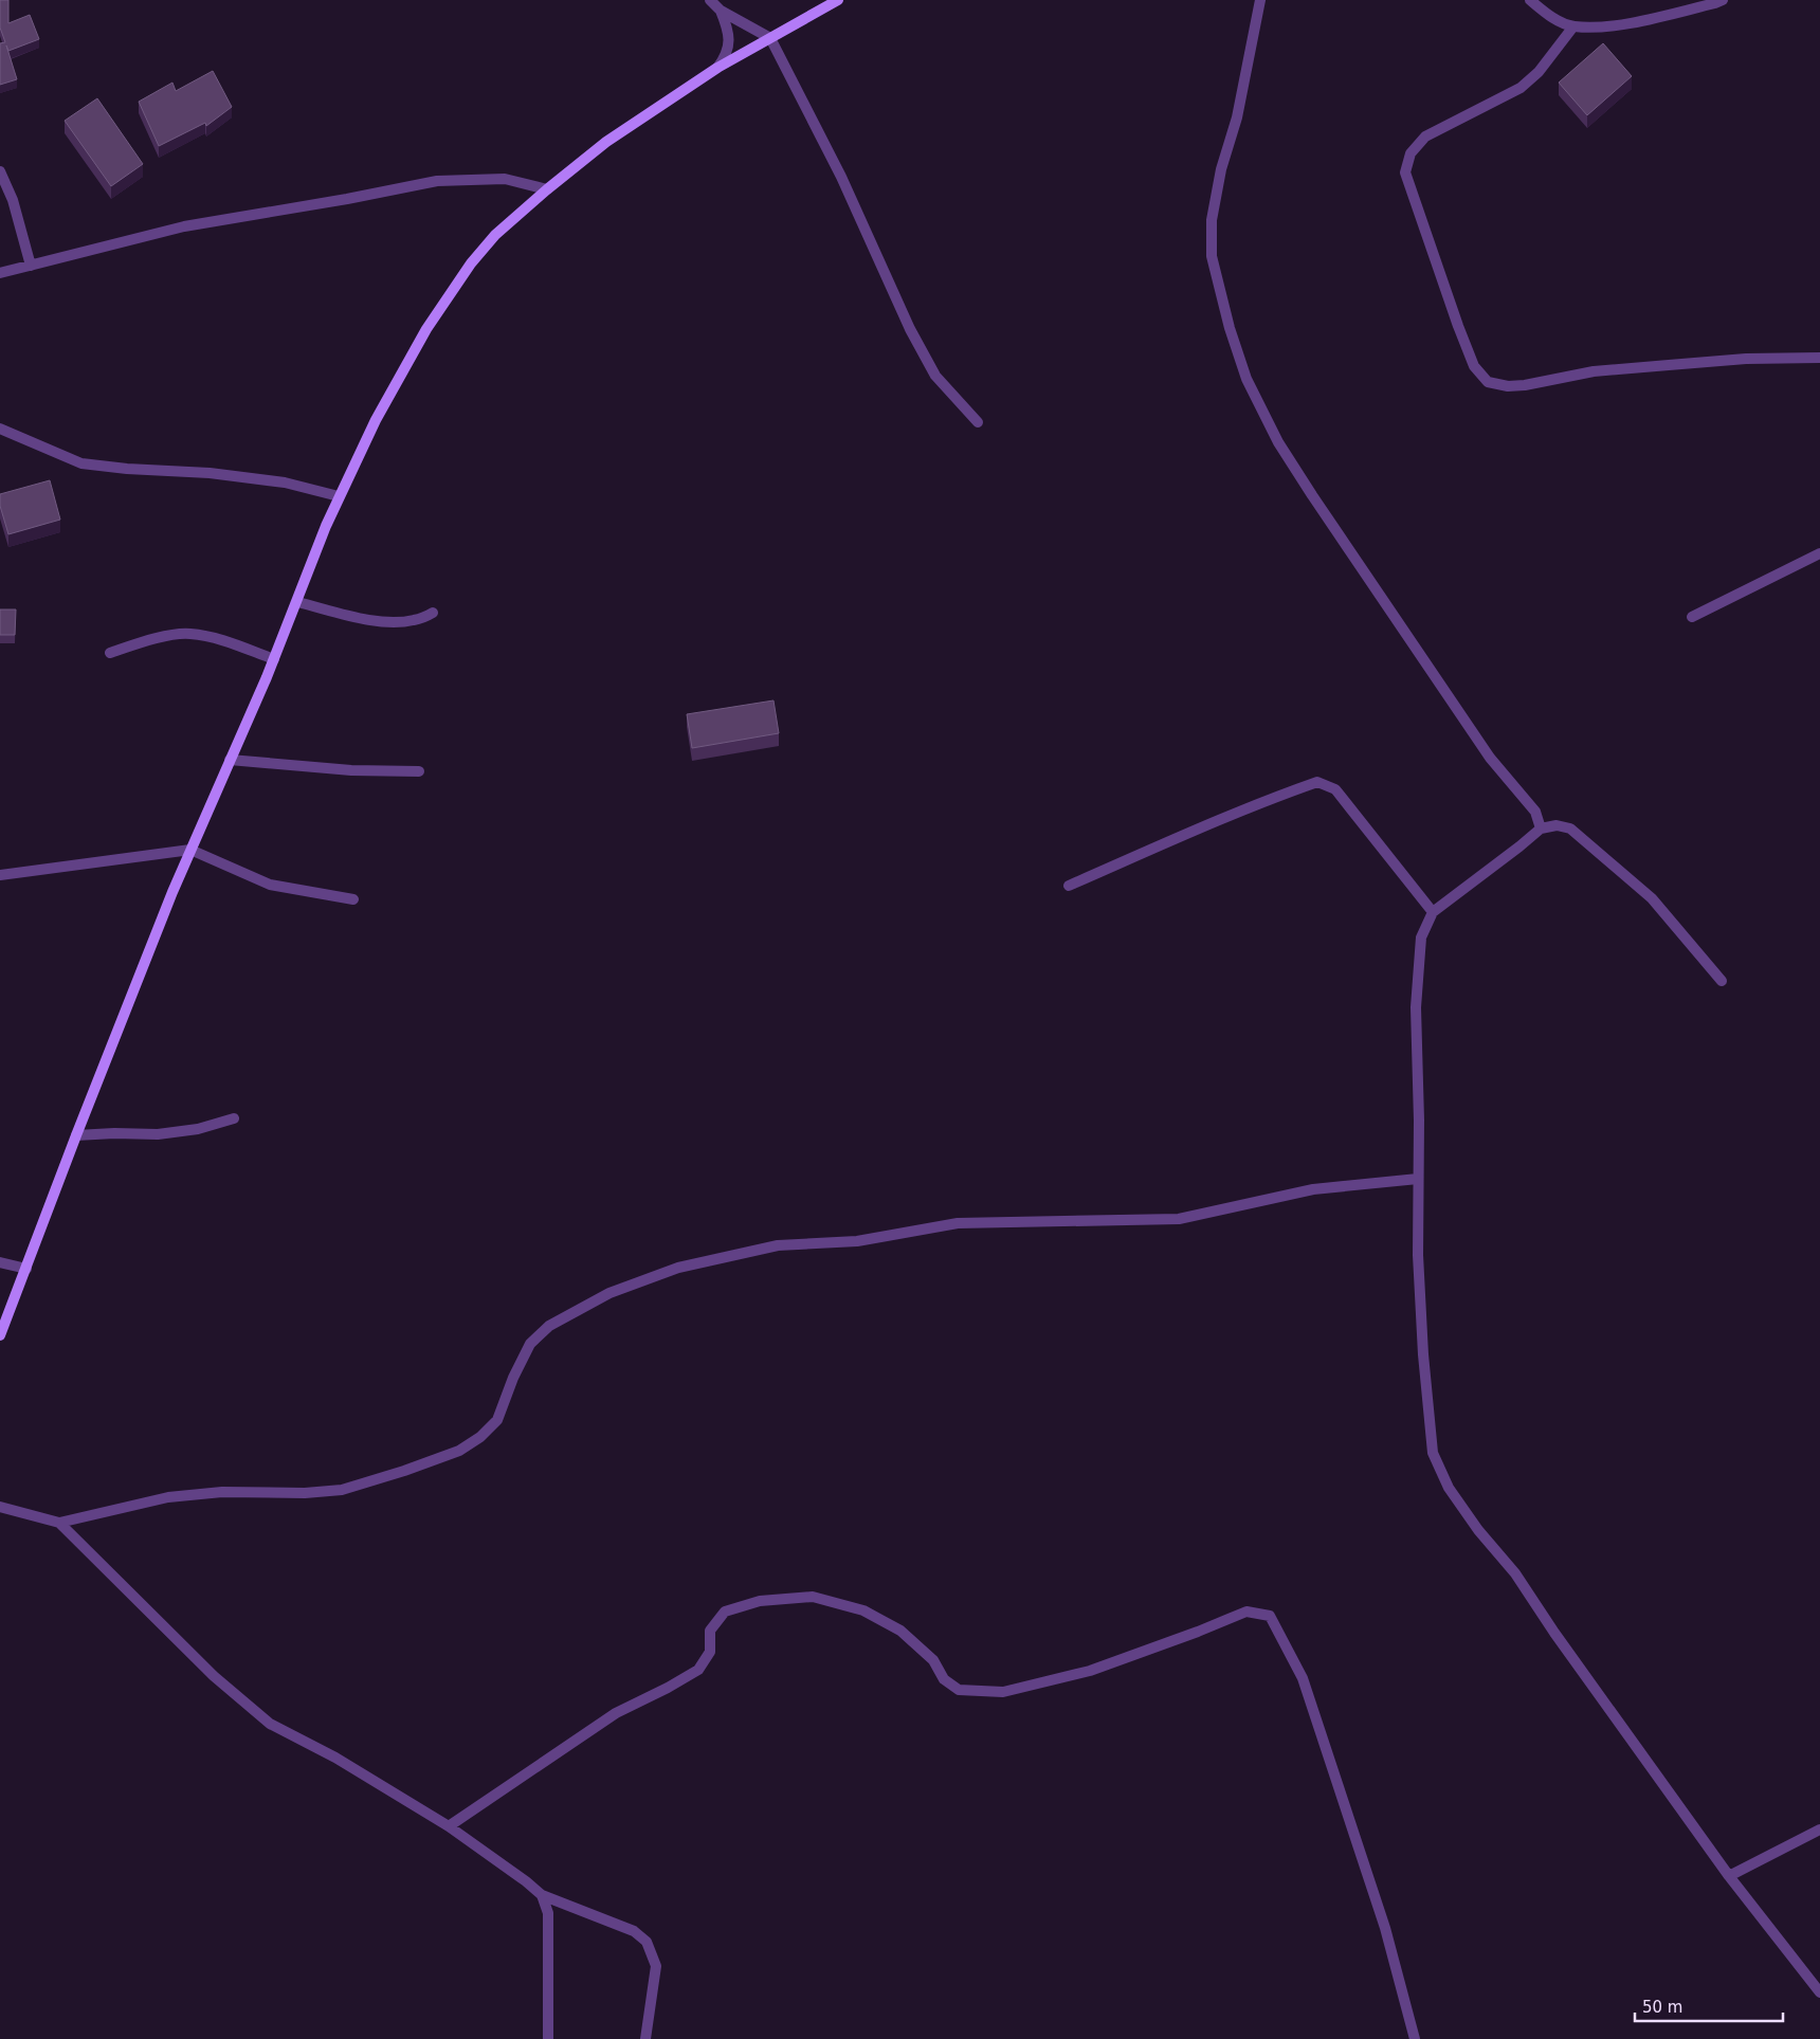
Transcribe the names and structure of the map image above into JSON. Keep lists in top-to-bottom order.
{
  "scale_bar": "50 m"
}
